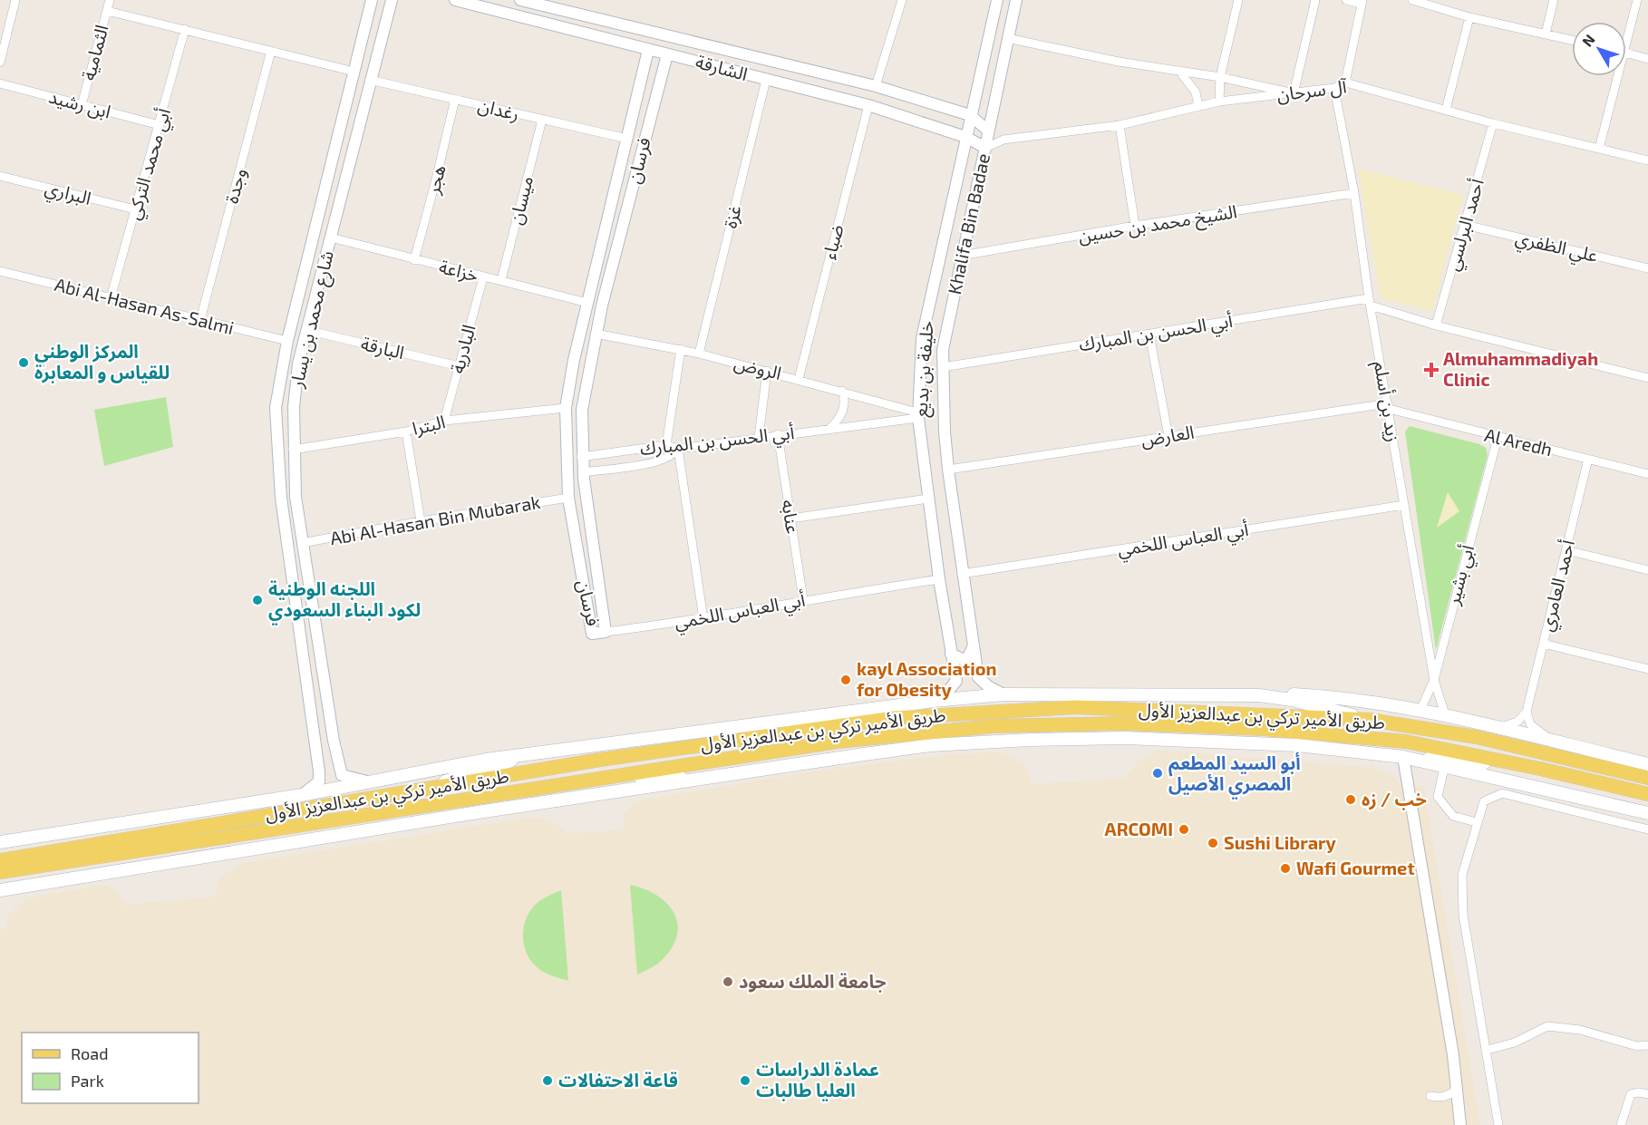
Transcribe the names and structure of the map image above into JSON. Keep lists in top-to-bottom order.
{
  "streets": {
    "main road": ["طريق الأمير تركي بن عبدالعزيز الأول"],
    "street": [
      "الثمامية",
      "الشارقة",
      "آل سرحان",
      "ابن رشيد",
      "رغدان",
      "فرسان",
      "أبي محمد التركي",
      "هجر",
      "وجدة",
      "البراري",
      "ميسان",
      "غزة",
      "Khalifa Bin Badae",
      "الشيخ محمد بن حسين",
      "أحمد البرلسي",
      "ضباء",
      "علي الظفري",
      "خزاعة",
      "Abi Al-Hasan As-Salmi",
      "شارع محمد بن يسار",
      "أبي الحسن بن المبارك",
      "البارقة",
      "البادرية",
      "الروض",
      "خليفة بن بديع",
      "زيد بن أسلم",
      "البترا",
      "العارض",
      "Al Aredh",
      "عنابه",
      "Abi Al-Hasan Bin Mubarak",
      "أبي العباس اللخمي",
      "أبي بشير",
      "أحمد العامري"
    ]
  },
  "crossings": [
    ["الثمامية", "ابن رشيد"],
    ["الشارقة", "آل سرحان"],
    ["الشارقة", "فرسان"],
    ["الشارقة", "غزة"],
    ["الشارقة", "Khalifa Bin Badae"],
    ["الشارقة", "ضباء"],
    ["الشارقة", "خليفة بن بديع"],
    ["آل سرحان", "Khalifa Bin Badae"],
    ["آل سرحان", "أحمد البرلسي"],
    ["آل سرحان", "زيد بن أسلم"],
    ["ابن رشيد", "أبي محمد التركي"],
    ["رغدان", "فرسان"],
    ["رغدان", "هجر"],
    ["رغدان", "ميسان"],
    ["رغدان", "شارع محمد بن يسار"],
    ["فرسان", "خزاعة"],
    ["فرسان", "أبي الحسن بن المبارك"],
    ["فرسان", "الروض"],
    ["فرسان", "البترا"],
    ["فرسان", "Abi Al-Hasan Bin Mubarak"],
    ["فرسان", "أبي العباس اللخمي"],
    ["أبي محمد التركي", "البراري"],
    ["أبي محمد التركي", "Abi Al-Hasan As-Salmi"],
    ["هجر", "خزاعة"],
    ["وجدة", "Abi Al-Hasan As-Salmi"],
    ["ميسان", "خزاعة"],
    ["غزة", "الروض"],
    ["Khalifa Bin Badae", "الشيخ محمد بن حسين"],
    ["Khalifa Bin Badae", "أبي الحسن بن المبارك"],
    ["Khalifa Bin Badae", "العارض"],
    ["Khalifa Bin Badae", "أبي العباس اللخمي"],
    ["الشيخ محمد بن حسين", "زيد بن أسلم"],
    ["أحمد البرلسي", "علي الظفري"],
    ["ضباء", "الروض"],
    ["خزاعة", "شارع محمد بن يسار"],
    ["خزاعة", "البادرية"],
    ["Abi Al-Hasan As-Salmi", "شارع محمد بن يسار"],
    ["شارع محمد بن يسار", "البارقة"],
    ["شارع محمد بن يسار", "البترا"],
    ["شارع محمد بن يسار", "Abi Al-Hasan Bin Mubarak"],
    ["أبي الحسن بن المبارك", "الروض"],
    ["أبي الحسن بن المبارك", "خليفة بن بديع"],
    ["أبي الحسن بن المبارك", "زيد بن أسلم"],
    ["أبي الحسن بن المبارك", "عنابه"],
    ["البارقة", "البادرية"],
    ["البادرية", "البترا"],
    ["الروض", "خليفة بن بديع"],
    ["خليفة بن بديع", "أبي العباس اللخمي"],
    ["زيد بن أسلم", "العارض"],
    ["زيد بن أسلم", "Al Aredh"],
    ["زيد بن أسلم", "أبي العباس اللخمي"],
    ["زيد بن أسلم", "أبي بشير"],
    ["العارض", "Al Aredh"],
    ["Al Aredh", "أبي بشير"],
    ["Al Aredh", "أحمد العامري"],
    ["عنابه", "أبي العباس اللخمي"]
  ],
  "places": {
    "other": [
      "المركز الوطني للقياس و المعابرة",
      "اللجنه الوطنية لكود البناء السعودي",
      "kayl Association for Obesity",
      "أبو السيد المطعم المصري اﻷصيل",
      "خب / زه",
      "ARCOMI",
      "Sushi Library",
      "Wafi Gourmet",
      "جامعة الملك سعود",
      "قاعة الاحتفالات",
      "عمادة الدراسات العليا طالبات"
    ],
    "health": ["Almuhammadiyah Clinic"]
  },
  "legend": ["Road", "Park"],
  "north": "top left"
}
